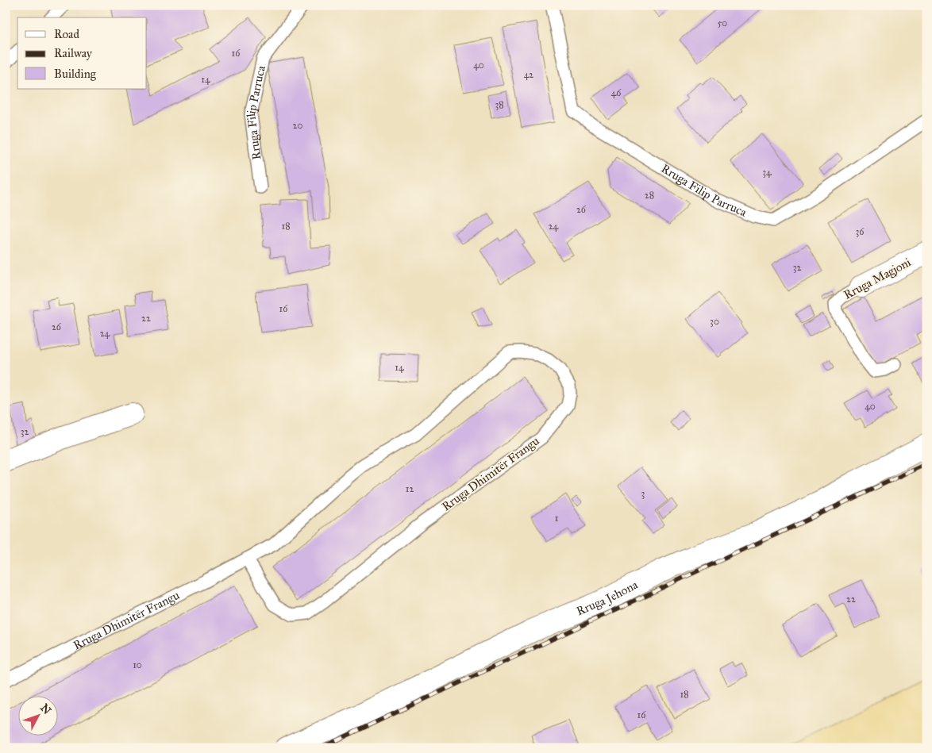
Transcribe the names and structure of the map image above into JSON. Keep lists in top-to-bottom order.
{
  "streets": {
    "street": ["Rruga Magjoni", "Rruga Jehona"],
    "lane": ["Rruga Filip Parruca", "Rruga Dhimitër Frangu"]
  },
  "house_numbers": [
    "50",
    "16",
    "40",
    "42",
    "14",
    "46",
    "38",
    "20",
    "34",
    "28",
    "26",
    "18",
    "24",
    "36",
    "32",
    "16",
    "22",
    "30",
    "26",
    "24",
    "14",
    "40",
    "32",
    "12",
    "3",
    "1",
    "22",
    "10",
    "18",
    "16"
  ],
  "legend": ["Road", "Railway", "Building"],
  "north": "top right"
}
